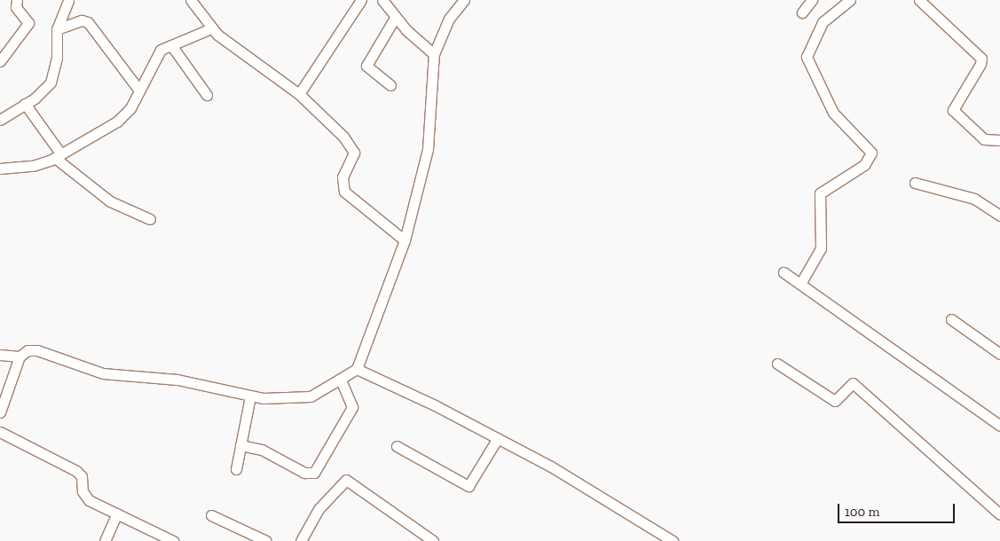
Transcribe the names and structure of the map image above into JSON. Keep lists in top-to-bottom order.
{
  "scale_bar": "100 m"
}
